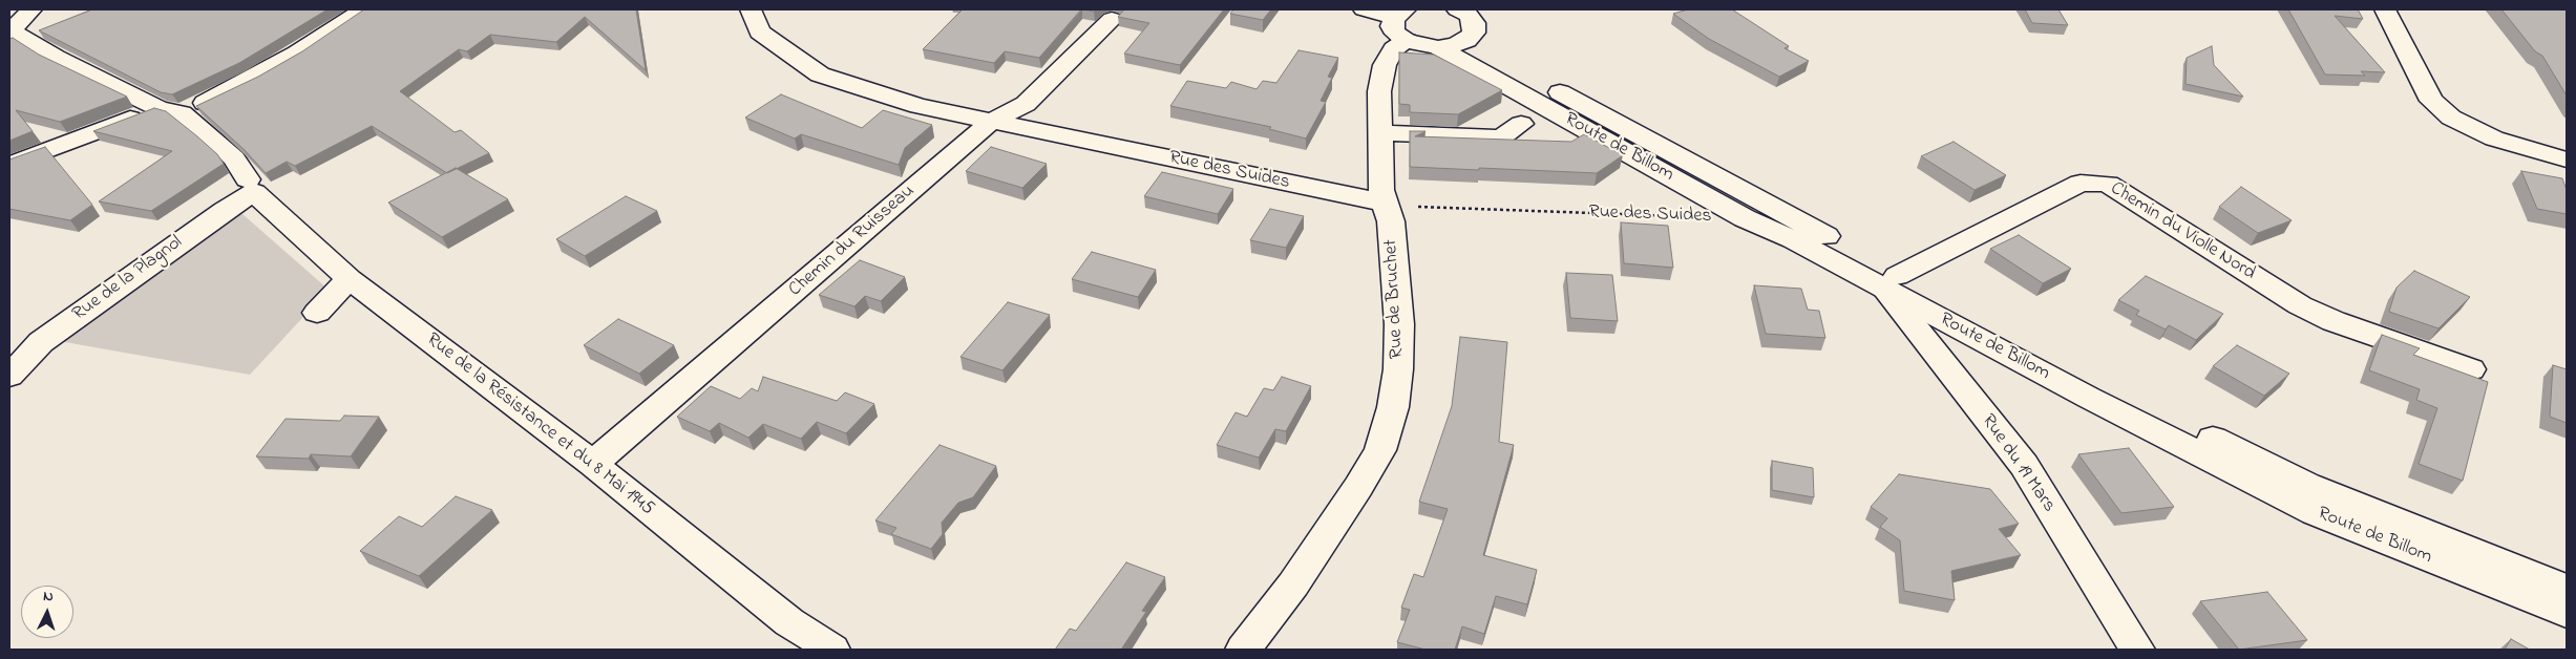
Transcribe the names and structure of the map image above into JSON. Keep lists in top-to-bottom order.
{
  "streets": {
    "street": [
      "Route de Billom",
      "Rue des Suides",
      "Chemin du Violle Nord",
      "Chemin du Ruisseau",
      "Rue de la Plagnol",
      "Rue de Bruchet",
      "Rue de la Résistance et du 8 Mai 1945",
      "Rue du 19 Mars"
    ]
  },
  "crossings": [
    ["Route de Billom", "Chemin du Violle Nord"],
    ["Route de Billom", "Rue du 19 Mars"],
    ["Rue des Suides", "Chemin du Ruisseau"],
    ["Rue des Suides", "Rue de Bruchet"],
    ["Chemin du Violle Nord", "Rue du 19 Mars"],
    ["Chemin du Ruisseau", "Rue de la Résistance et du 8 Mai 1945"],
    ["Rue de la Plagnol", "Rue de la Résistance et du 8 Mai 1945"]
  ],
  "north": "top"
}
